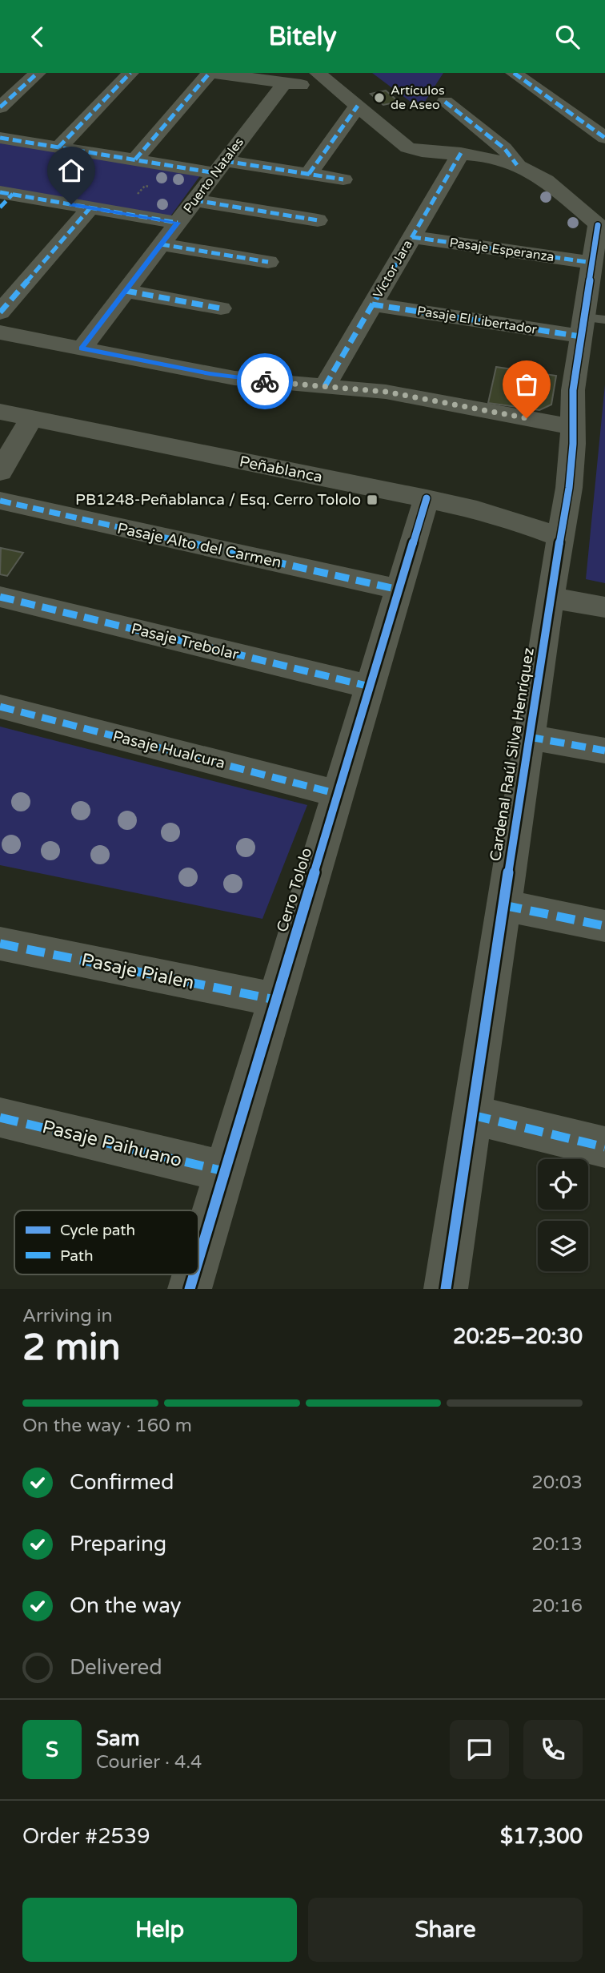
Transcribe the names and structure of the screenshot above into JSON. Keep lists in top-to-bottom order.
{
  "streets": {
    "street": [
      "Puerto Natales",
      "Pasaje Esperanza",
      "Víctor Jara",
      "Pasaje El Libertador",
      "Peñablanca",
      "Pasaje Alto del Carmen",
      "Pasaje Trebolar",
      "Pasaje Hualcura",
      "Cardenal Raúl Silva Henríquez",
      "Cerro Tololo",
      "Pasaje Pialen",
      "Pasaje Paihuano"
    ]
  },
  "crossings": [
    ["Pasaje Esperanza", "Víctor Jara"],
    ["Pasaje Esperanza", "Cardenal Raúl Silva Henríquez"],
    ["Víctor Jara", "Pasaje El Libertador"],
    ["Pasaje El Libertador", "Cardenal Raúl Silva Henríquez"],
    ["Peñablanca", "Cardenal Raúl Silva Henríquez"],
    ["Peñablanca", "Cerro Tololo"],
    ["Pasaje Alto del Carmen", "Cerro Tololo"],
    ["Pasaje Trebolar", "Cerro Tololo"],
    ["Pasaje Hualcura", "Cerro Tololo"],
    ["Cerro Tololo", "Pasaje Pialen"],
    ["Cerro Tololo", "Pasaje Paihuano"]
  ],
  "places": {
    "other": ["Artículos de Aseo"],
    "transit": ["PB1248-Peñablanca / Esq. Cerro Tololo"]
  },
  "legend": ["Cycle path", "Path"],
  "page": {
    "header": "Bitely",
    "heading": ["2 min", "Arriving in", "20:25–20:30"],
    "panel": [
      "Sam",
      "Courier · 4.4",
      "Order #2539",
      "$17,300"
    ],
    "bar": "On the way · 160 m",
    "list": [
      ["Confirmed", "20:03"],
      ["Preparing", "20:13"],
      ["On the way", "20:16"],
      "Delivered"
    ],
    "round": "S",
    "buttons": ["Help", "Share"]
  }
}
